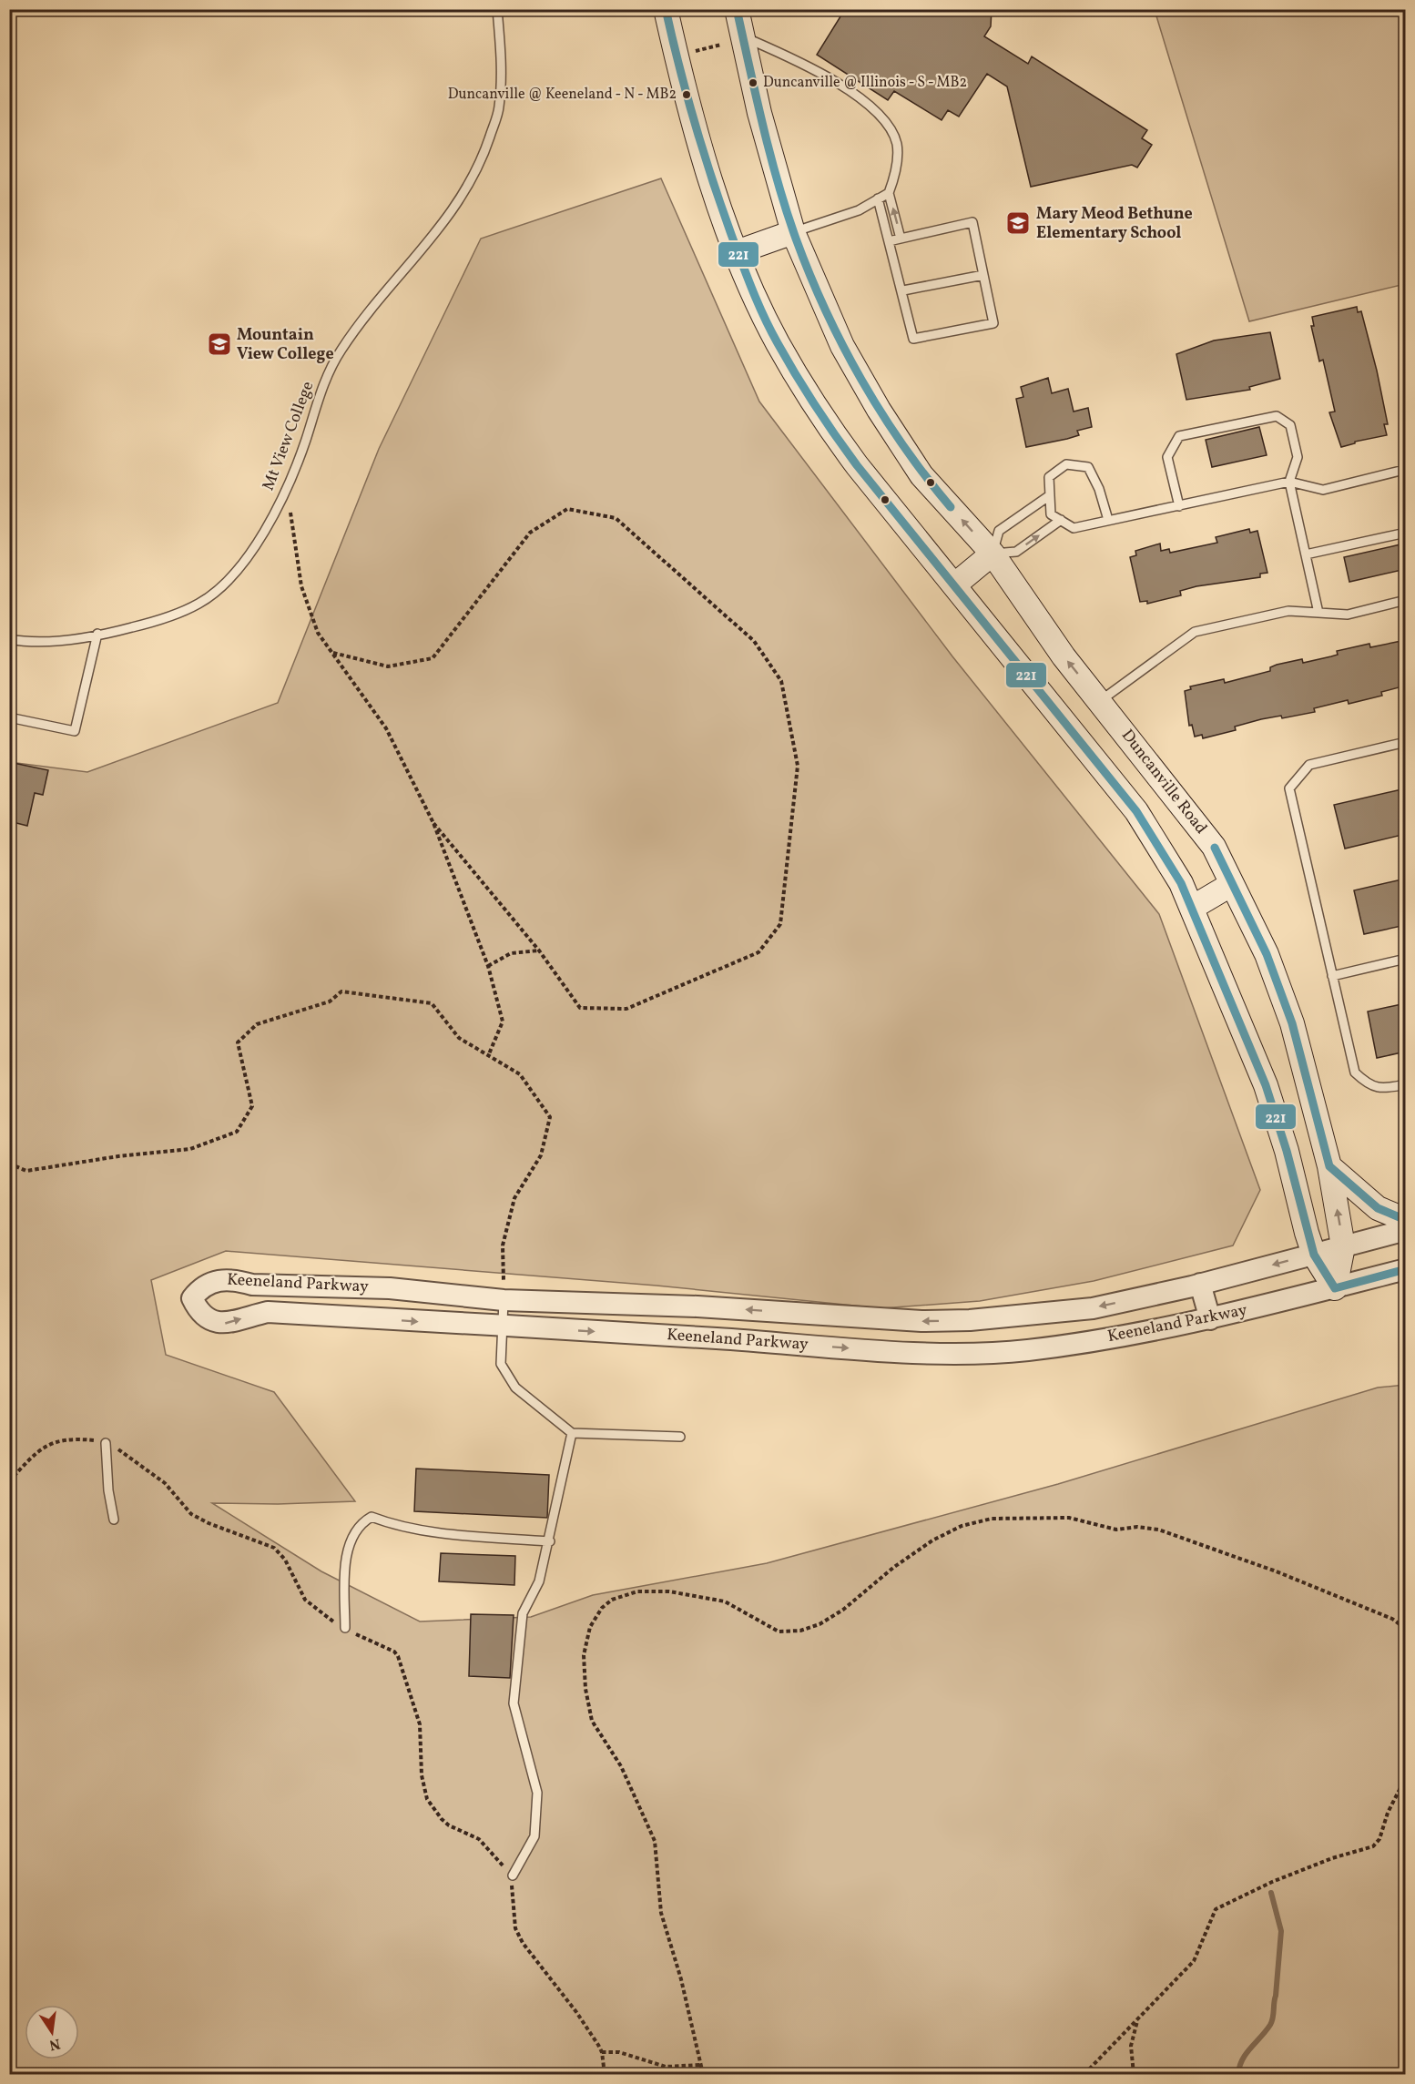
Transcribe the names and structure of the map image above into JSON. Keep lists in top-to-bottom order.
{
  "streets": {
    "main road": ["Duncanville Road"],
    "street": ["Keeneland Parkway"],
    "lane": ["Mt View College"]
  },
  "crossings": [
    ["Duncanville Road", "Keeneland Parkway"]
  ],
  "places": {
    "other": ["Duncanville @ Illinois - S - MB2", "Duncanville @ Keeneland - N - MB2"],
    "school or university": ["Mary Meod Bethune Elementary School", "Mountain View College"]
  },
  "lines": ["transit line 221"],
  "north": "bottom"
}
